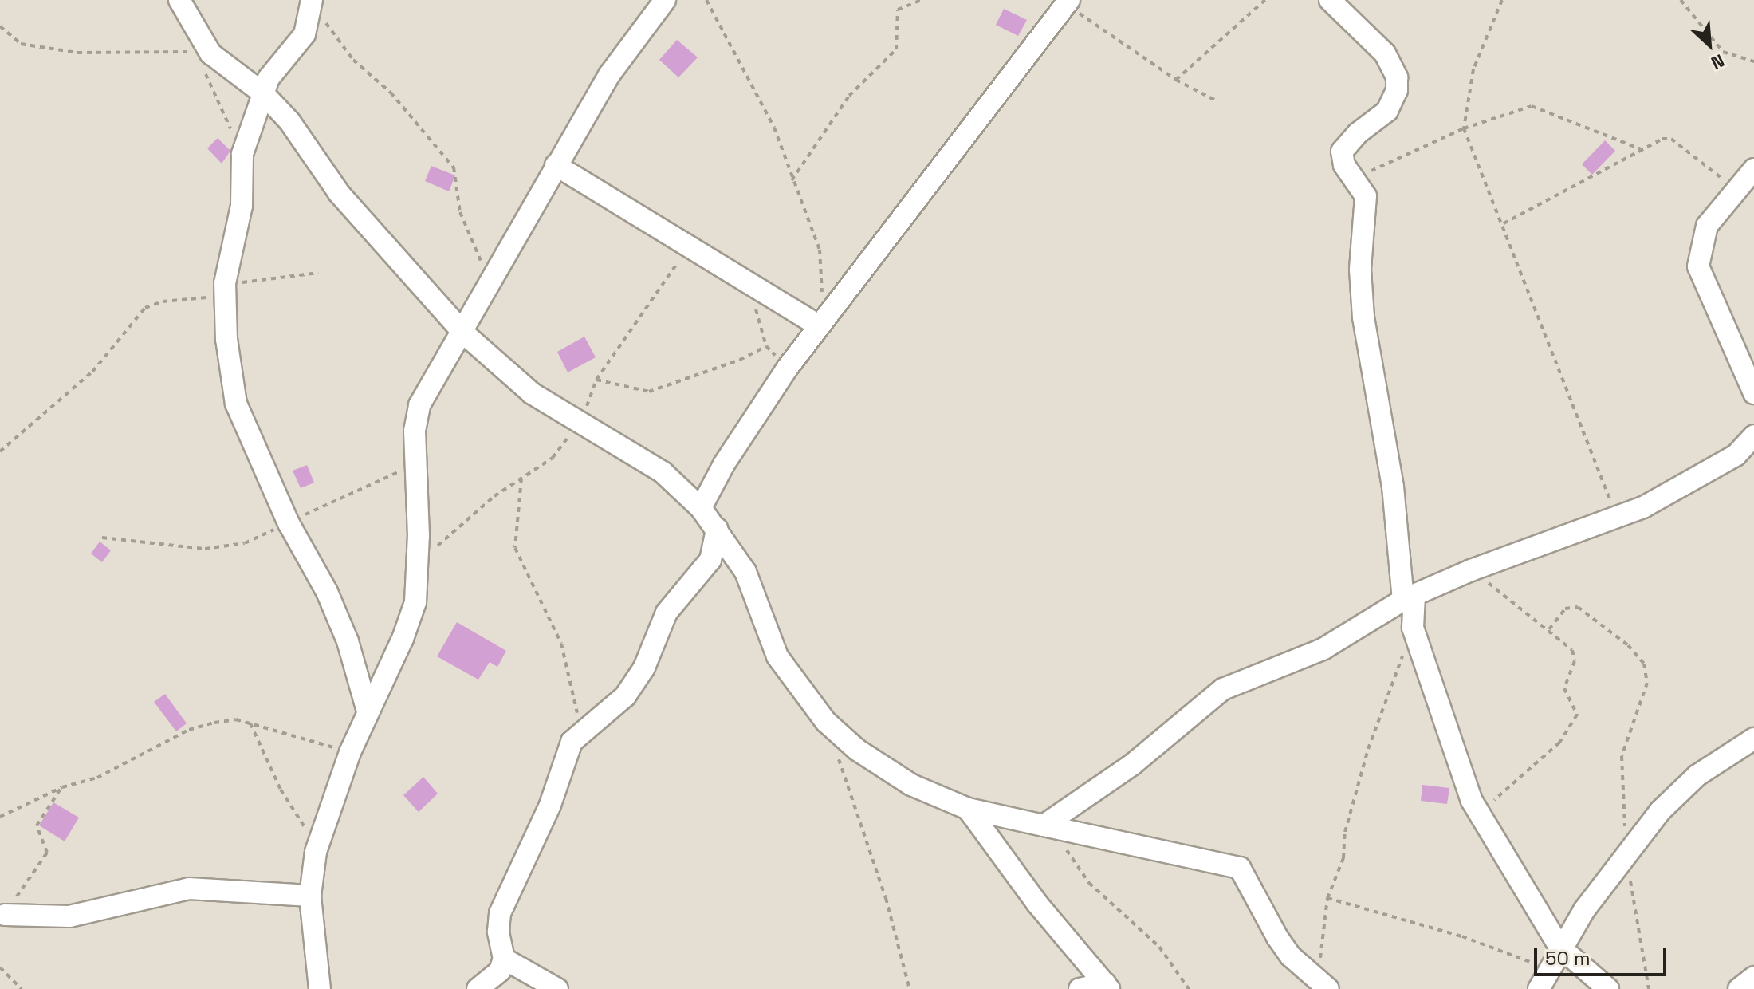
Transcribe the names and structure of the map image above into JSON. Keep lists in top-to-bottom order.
{
  "scale_bar": "50 m",
  "north": "bottom right"
}
